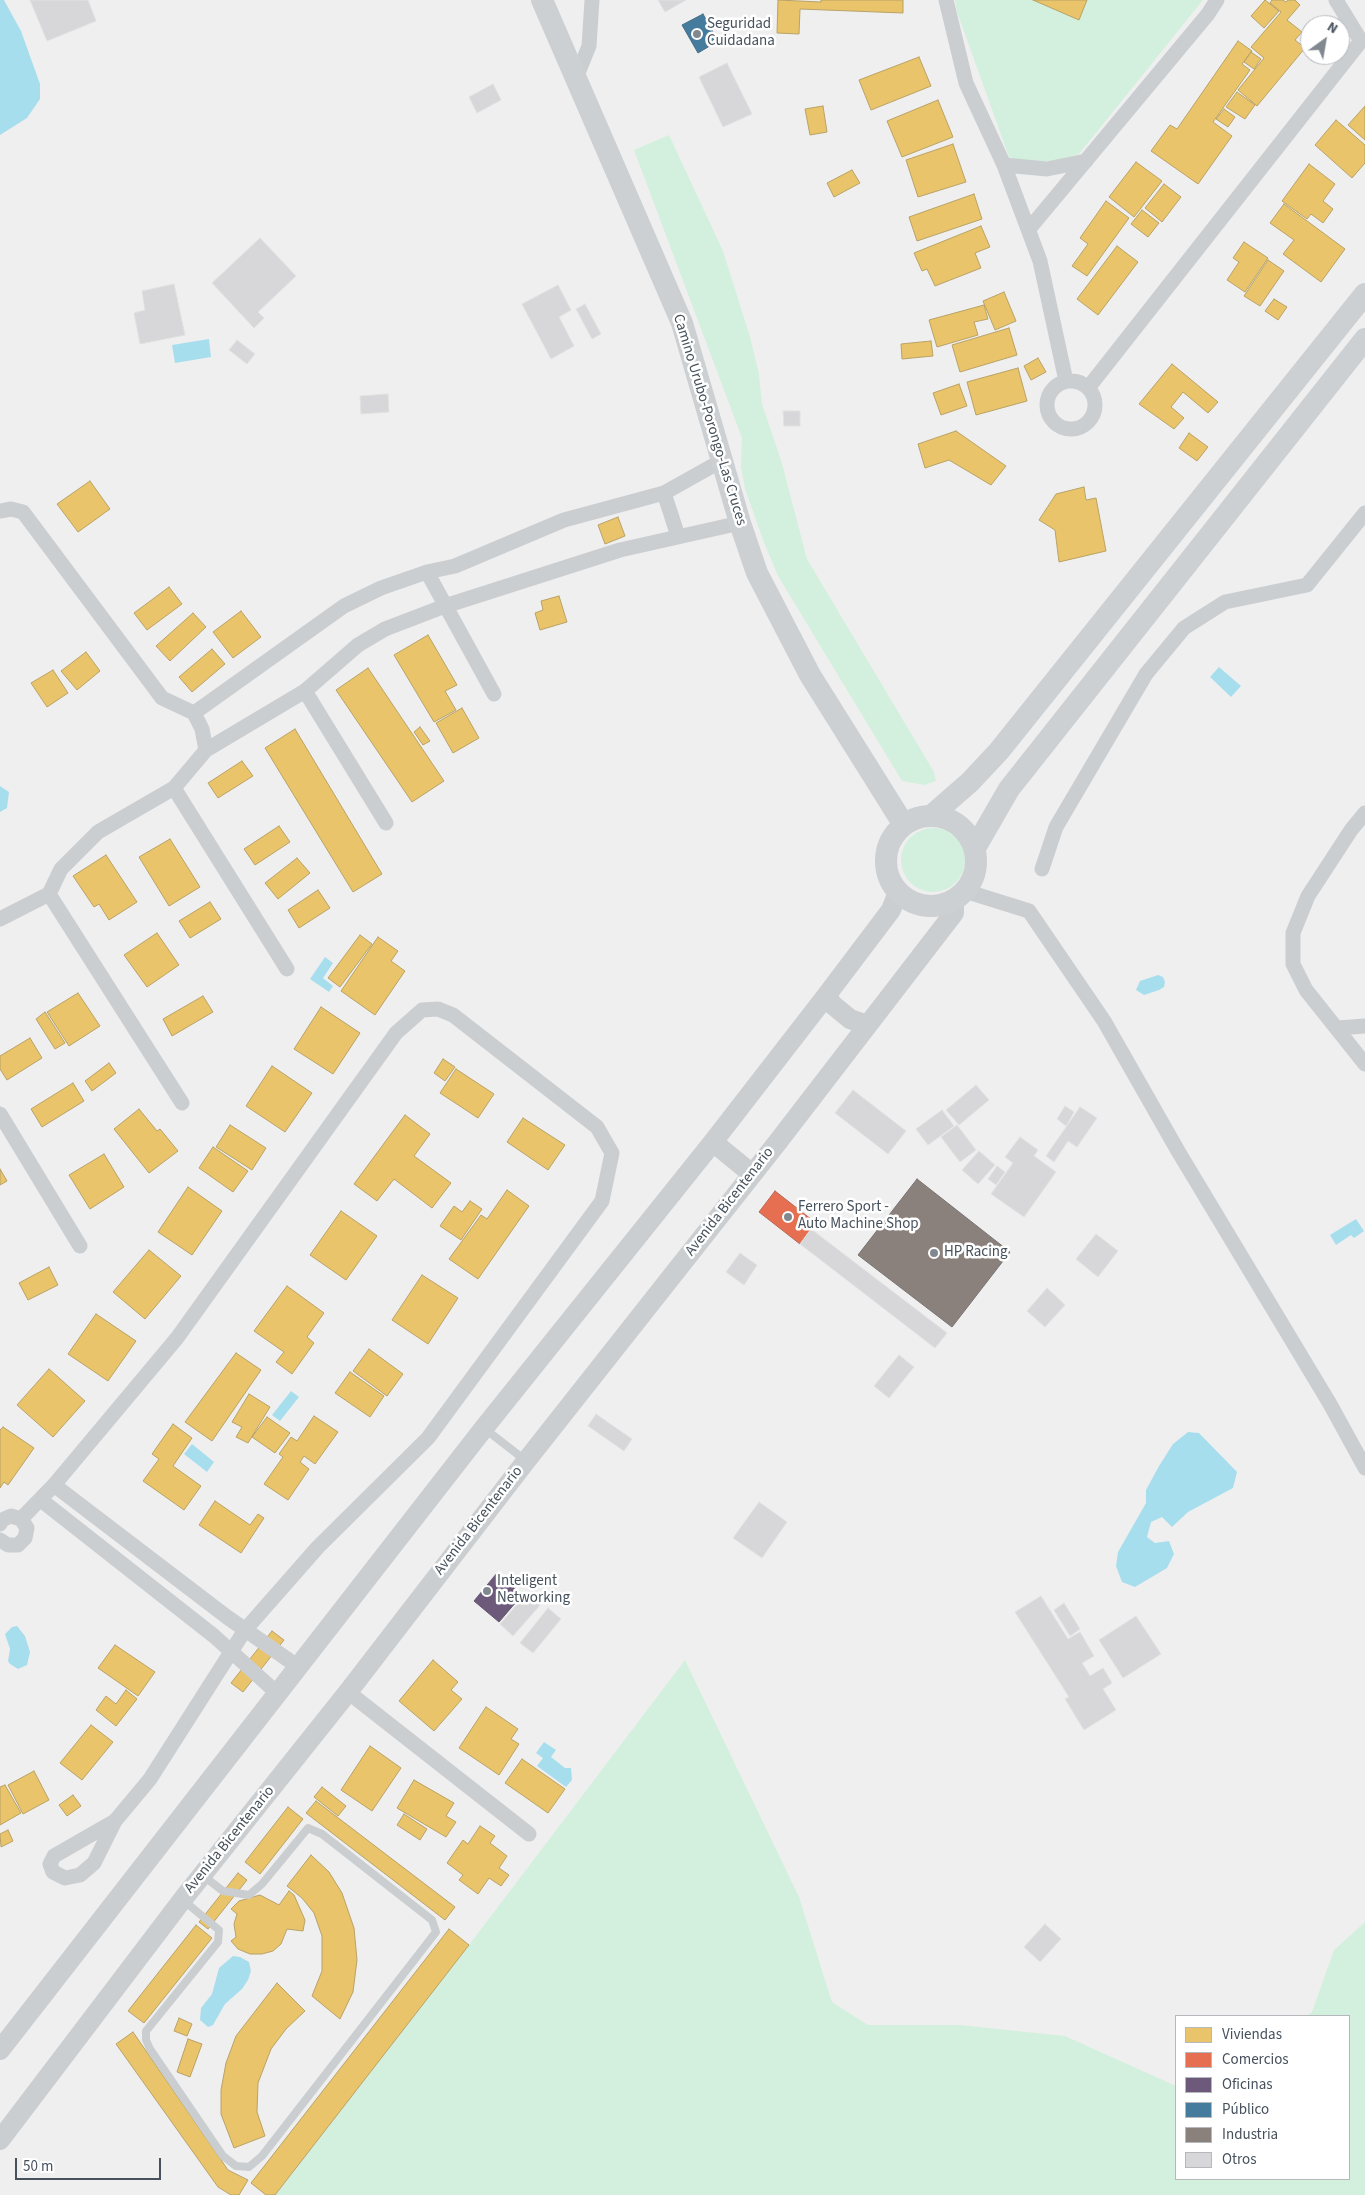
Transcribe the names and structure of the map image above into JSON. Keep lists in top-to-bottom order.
{
  "streets": {
    "main road": ["Camino Urubo-Porongo-Las Cruces"],
    "street": ["Avenida Bicentenario"]
  },
  "crossings": [
    ["Camino Urubo-Porongo-Las Cruces", "Avenida Bicentenario"]
  ],
  "places": [
    "Seguridad Cuidadana",
    "Ferrero Sport - Auto Machine Shop",
    "HP Racing",
    "Inteligent Networking"
  ],
  "legend": [
    "Viviendas",
    "Comercios",
    "Oficinas",
    "Público",
    "Industria",
    "Otros"
  ],
  "scale_bar": "50 m",
  "north": "top right"
}
